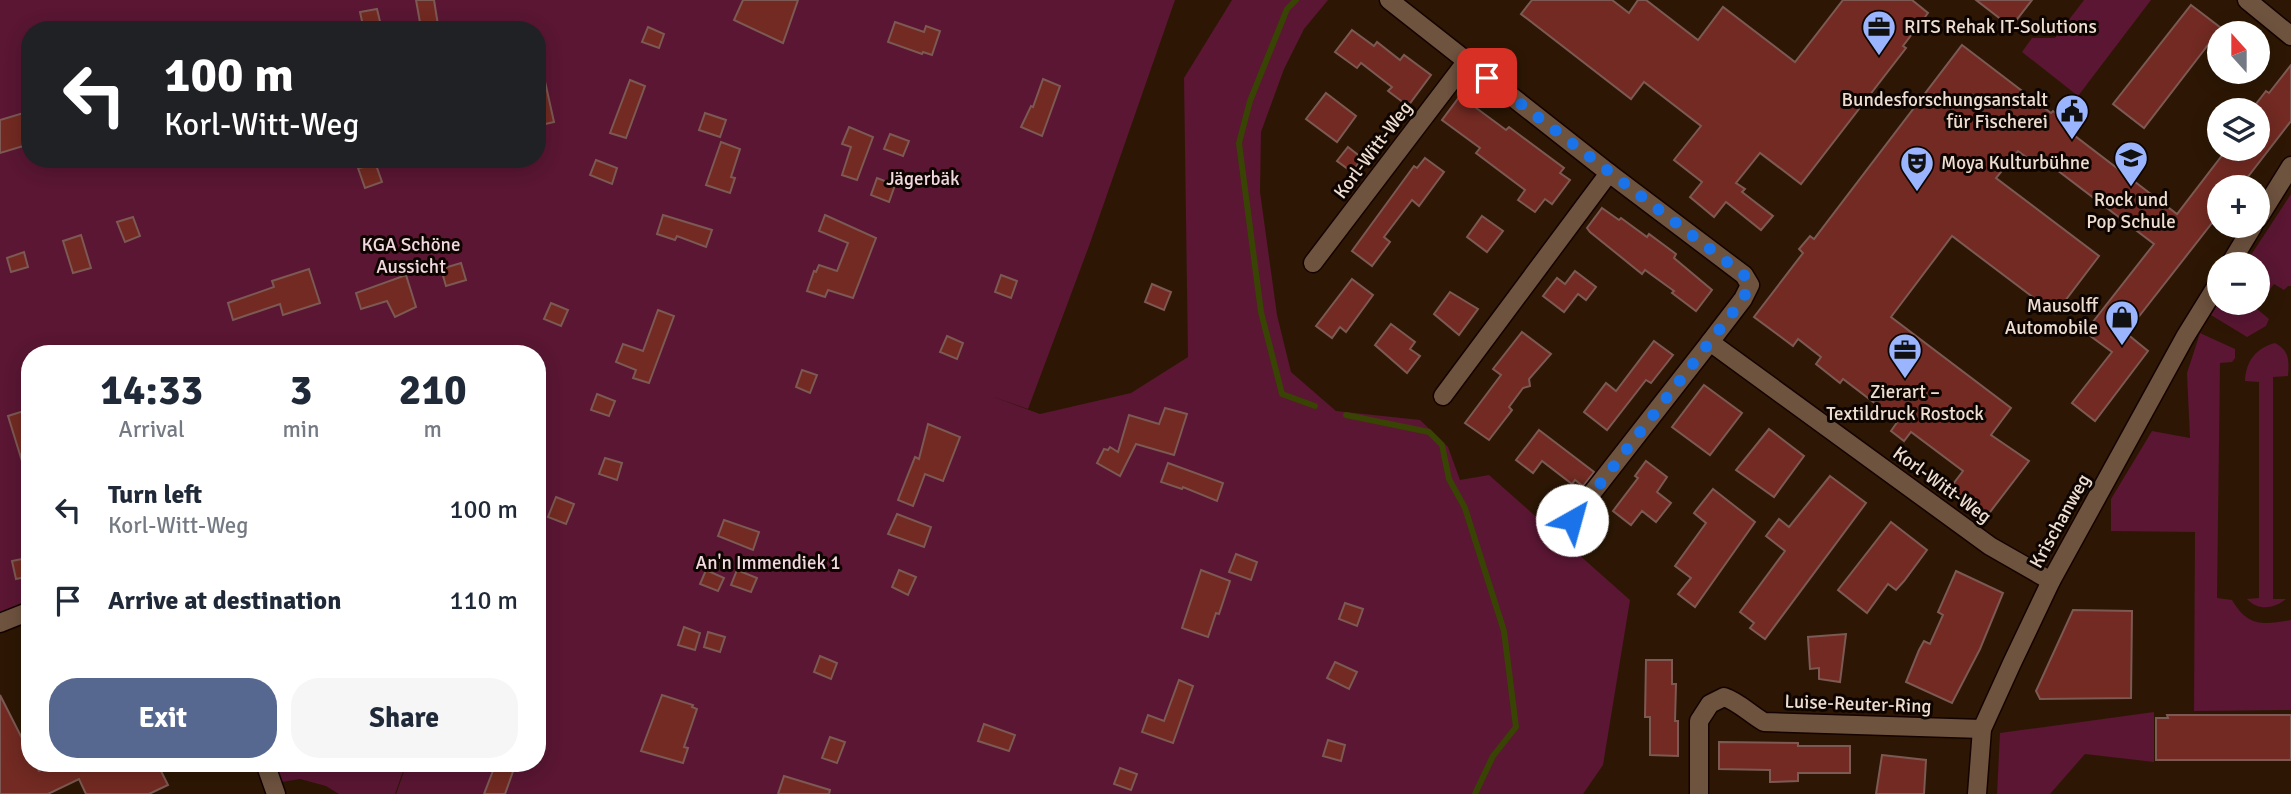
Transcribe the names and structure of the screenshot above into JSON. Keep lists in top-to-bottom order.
{
  "streets": {
    "street": ["Korl-Witt-Weg", "Krischanweg", "Luise-Reuter-Ring"]
  },
  "crossings": [
    ["Korl-Witt-Weg", "Krischanweg"],
    ["Krischanweg", "Luise-Reuter-Ring"]
  ],
  "parks": ["Jägerbäk", "KGA Schöne Aussicht", "An'n Immendiek 1"],
  "places": {
    "office": ["RITS Rehak IT-Solutions", "Zierart – Textildruck Rostock"],
    "public building": ["Bundesforschungsanstalt für Fischerei"],
    "school or university": ["Rock und Pop Schule"],
    "theatre": ["Moya Kulturbühne"],
    "shop": ["Mausolff Automobile"]
  },
  "north": "top",
  "page": {
    "map_buttons": ["+", "−"],
    "turn": ["100 m", "Korl-Witt-Weg"],
    "eta": [
      "14:33",
      "Arrival",
      "3",
      "min",
      "210",
      "m"
    ],
    "list": [
      {
        "name": "Turn left",
        "note": "Korl-Witt-Weg",
        "value": "100 m"
      },
      {
        "name": "Arrive at destination",
        "value": "110 m"
      }
    ],
    "buttons": ["Exit", "Share"]
  }
}
